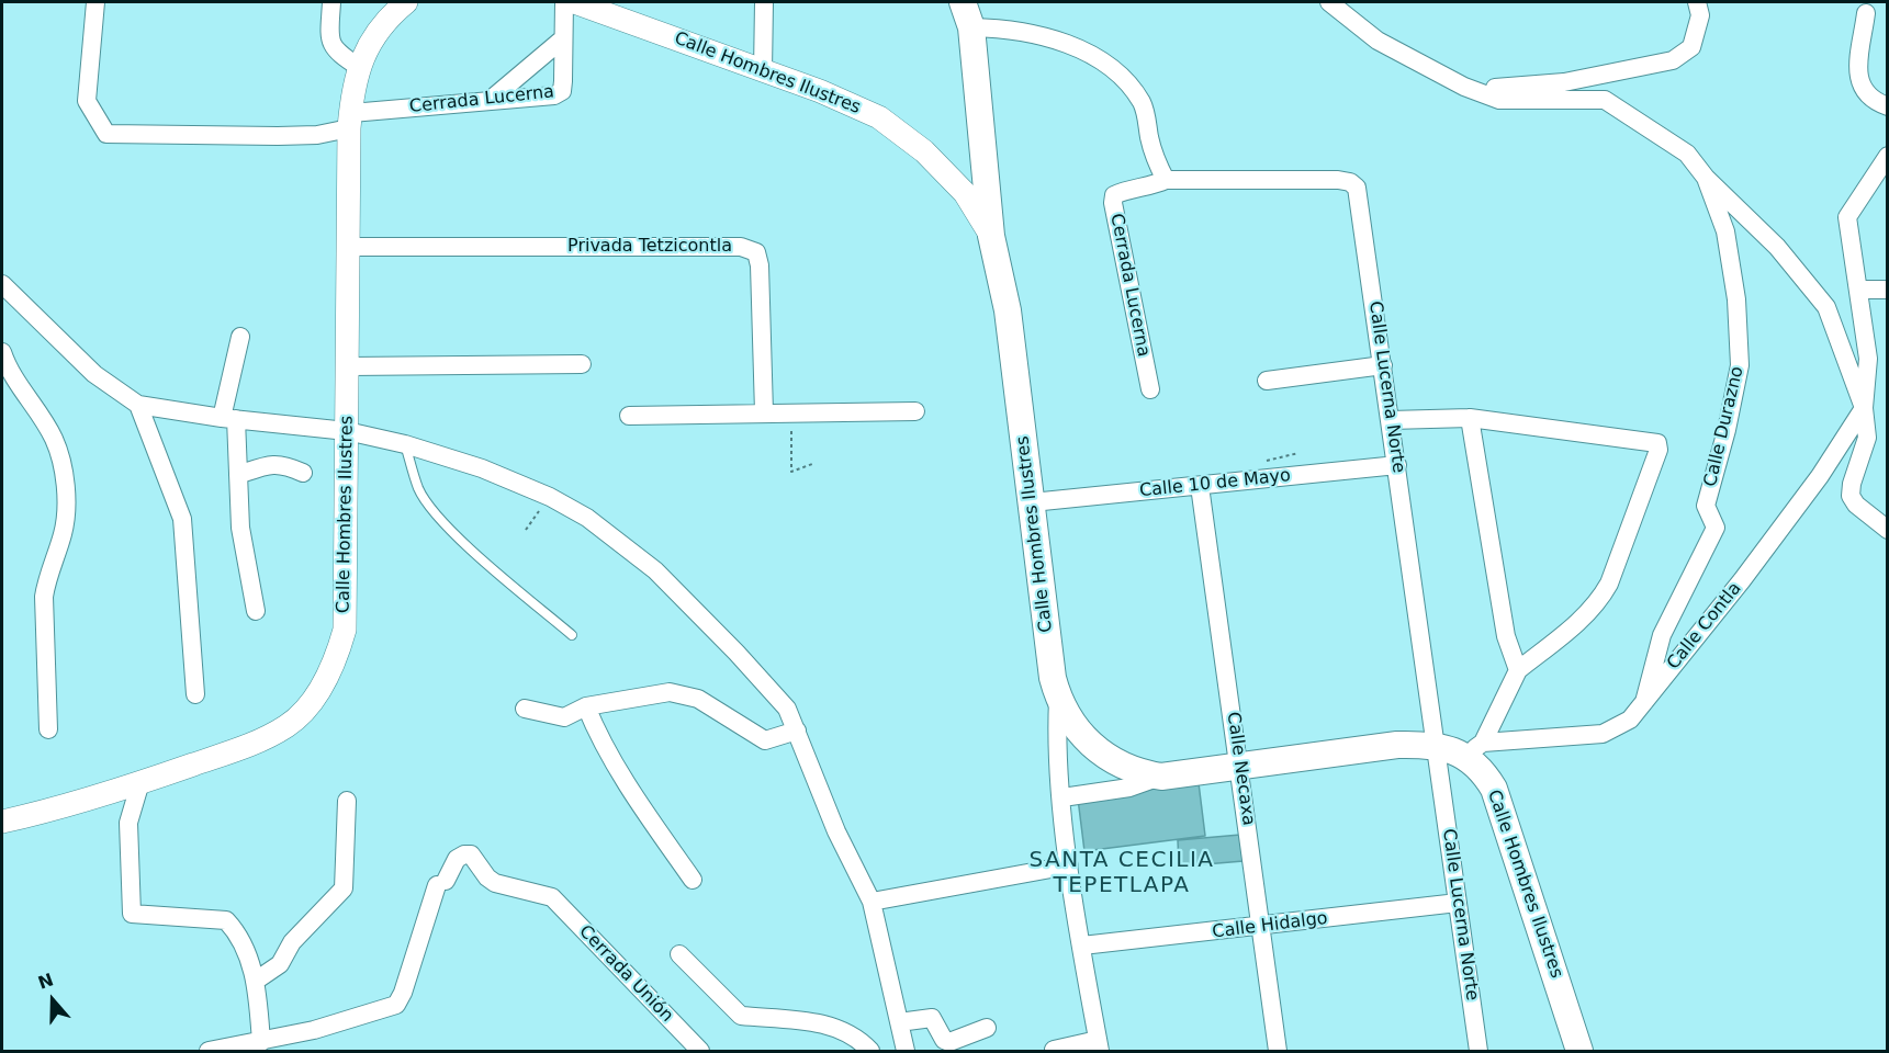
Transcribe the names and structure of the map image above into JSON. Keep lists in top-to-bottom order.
{
  "streets": {
    "main road": ["Calle Hombres Ilustres"],
    "street": [
      "Cerrada Lucerna",
      "Privada Tetzicontla",
      "Calle Lucerna Norte",
      "Calle Durazno",
      "Calle 10 de Mayo",
      "Calle Contla",
      "Calle Necaxa",
      "Calle Hidalgo",
      "Cerrada Unión"
    ]
  },
  "crossings": [
    ["Calle Hombres Ilustres", "Cerrada Lucerna"],
    ["Calle Hombres Ilustres", "Privada Tetzicontla"],
    ["Calle Hombres Ilustres", "Calle Lucerna Norte"],
    ["Calle Hombres Ilustres", "Calle 10 de Mayo"],
    ["Calle Hombres Ilustres", "Calle Contla"],
    ["Calle Hombres Ilustres", "Calle Necaxa"],
    ["Cerrada Lucerna", "Calle Lucerna Norte"],
    ["Calle Lucerna Norte", "Calle 10 de Mayo"],
    ["Calle Lucerna Norte", "Calle Hidalgo"],
    ["Calle Durazno", "Calle Contla"],
    ["Calle 10 de Mayo", "Calle Necaxa"],
    ["Calle Necaxa", "Calle Hidalgo"]
  ],
  "districts": ["SANTA CECILIA TEPETLAPA"],
  "north": "top"
}
